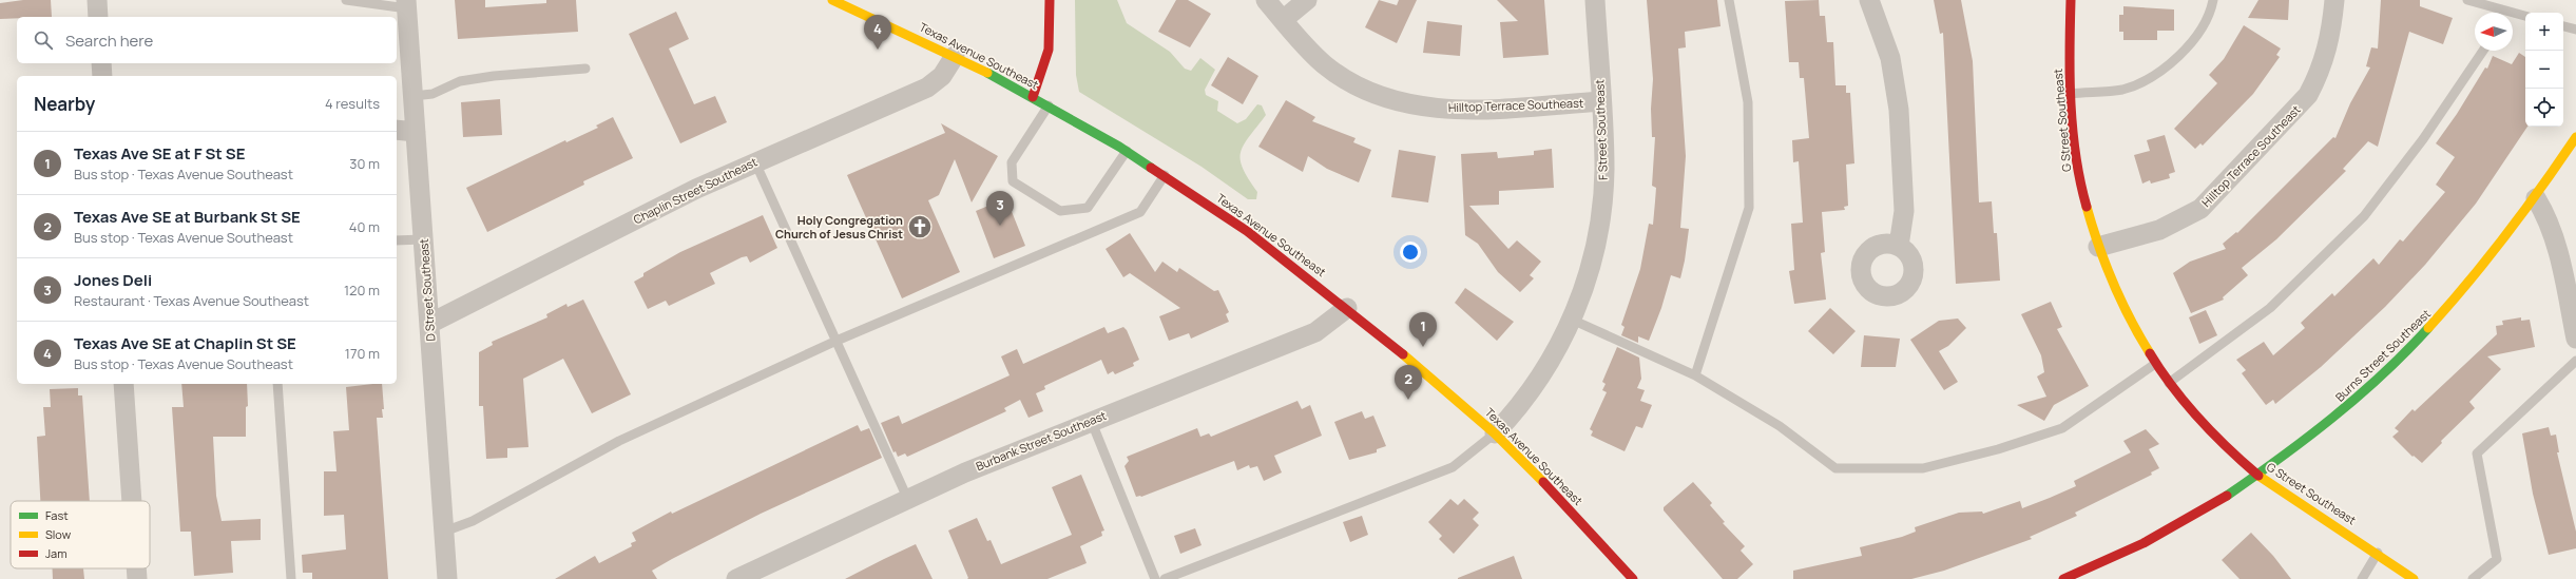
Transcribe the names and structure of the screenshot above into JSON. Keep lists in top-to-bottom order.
{
  "streets": {
    "street": [
      "Texas Avenue Southeast",
      "Hilltop Terrace Southeast",
      "G Street Southeast",
      "F Street Southeast",
      "Chaplin Street Southeast",
      "D Street Southeast",
      "Burns Street Southeast",
      "Burbank Street Southeast"
    ]
  },
  "crossings": [
    ["Texas Avenue Southeast", "F Street Southeast"],
    ["Texas Avenue Southeast", "Chaplin Street Southeast"],
    ["Texas Avenue Southeast", "Burbank Street Southeast"],
    ["Hilltop Terrace Southeast", "G Street Southeast"],
    ["Hilltop Terrace Southeast", "F Street Southeast"],
    ["G Street Southeast", "Burns Street Southeast"],
    ["Chaplin Street Southeast", "D Street Southeast"]
  ],
  "places": {
    "church": ["Holy Congregation Church of Jesus Christ"]
  },
  "legend": ["Fast", "Slow", "Jam"],
  "north": "left",
  "page": {
    "map_buttons": ["+", "−"],
    "pins": [
      "4",
      "3",
      "1",
      "2"
    ],
    "search": "Search here",
    "heading": ["Nearby", "4 results"],
    "list": [
      {
        "mark": "1",
        "name": "Texas Ave SE at F St SE",
        "note": "Bus stop · Texas Avenue Southeast",
        "value": "30 m"
      },
      {
        "mark": "2",
        "name": "Texas Ave SE at Burbank St SE",
        "note": "Bus stop · Texas Avenue Southeast",
        "value": "40 m"
      },
      {
        "mark": "3",
        "name": "Jones Deli",
        "note": "Restaurant · Texas Avenue Southeast",
        "value": "120 m"
      },
      {
        "mark": "4",
        "name": "Texas Ave SE at Chaplin St SE",
        "note": "Bus stop · Texas Avenue Southeast",
        "value": "170 m"
      }
    ]
  }
}
